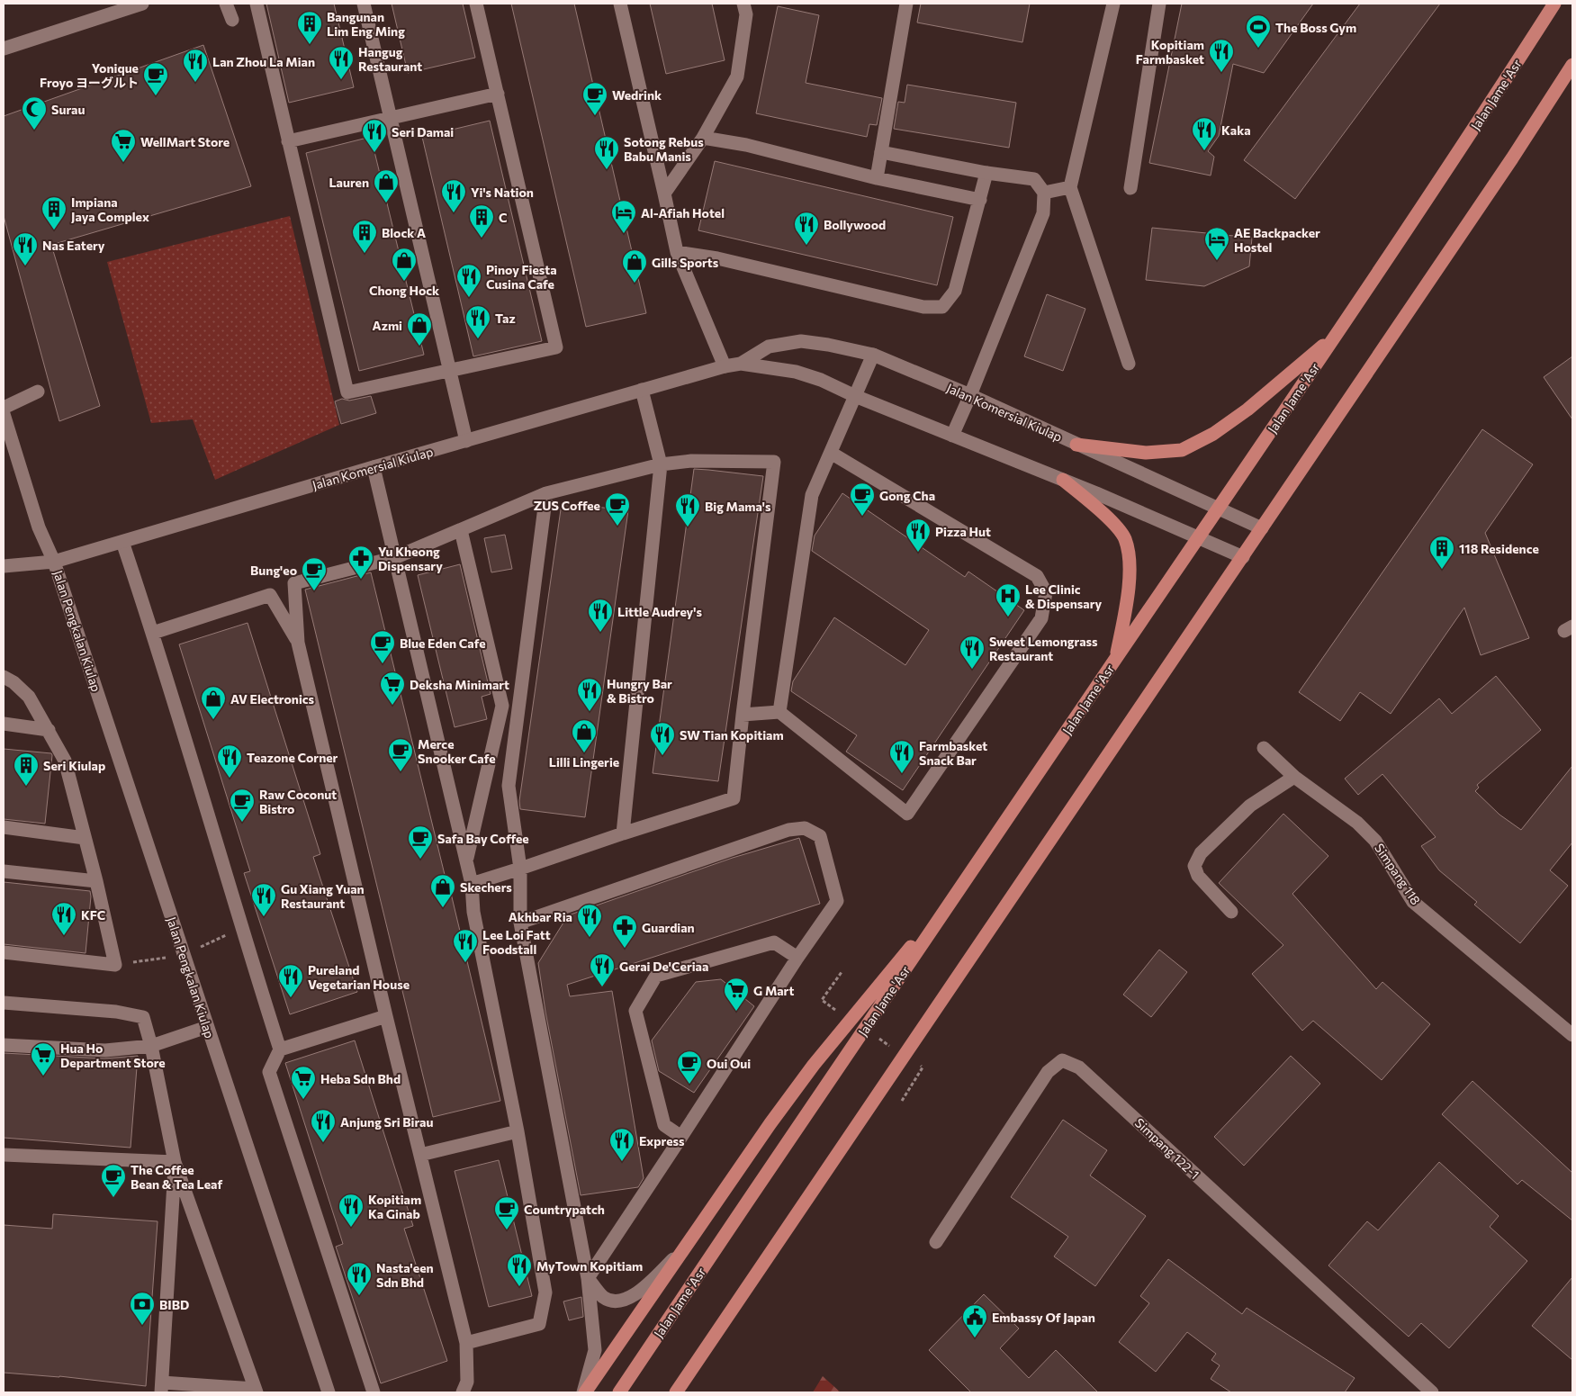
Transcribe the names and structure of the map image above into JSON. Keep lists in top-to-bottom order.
{
  "streets": {
    "main road": ["Jalan Jame 'Asr"],
    "street": [
      "Jalan Komersial Kiulap",
      "Jalan Pengkalan Kiulap",
      "Simpang 118",
      "Simpang 122-1"
    ]
  },
  "crossings": [
    ["Jalan Jame 'Asr", "Jalan Komersial Kiulap"],
    ["Jalan Komersial Kiulap", "Jalan Pengkalan Kiulap"]
  ],
  "places": {
    "building": [
      "Bangunan Lim Eng Ming",
      "Impiana Jaya Complex",
      "C",
      "Block A",
      "118 Residence",
      "Seri Kiulap"
    ],
    "sports": ["The Boss Gym"],
    "restaurant": [
      "Kopitiam Farmbasket",
      "Hangug Restaurant",
      "Lan Zhou La Mian",
      "Kaka",
      "Seri Damai",
      "Sotong Rebus Babu Manis",
      "Yi's Nation",
      "Bollywood",
      "Nas Eatery",
      "Pinoy Fiesta Cusina Cafe",
      "Taz",
      "Big Mama's",
      "Pizza Hut",
      "Little Audrey's",
      "Sweet Lemongrass Restaurant",
      "Hungry Bar & Bistro",
      "SW Tian Kopitiam",
      "Farmbasket Snack Bar",
      "Teazone Corner",
      "Gu Xiang Yuan Restaurant",
      "KFC",
      "Akhbar Ria",
      "Lee Loi Fatt Foodstall",
      "Gerai De'Ceriaa",
      "Pureland Vegetarian House",
      "Anjung Sri Birau",
      "Express",
      "Kopitiam Ka Ginab",
      "MyTown Kopitiam",
      "Nasta'een Sdn Bhd"
    ],
    "cafe": [
      "Yonique Froyo ヨーグルト",
      "Wedrink",
      "Gong Cha",
      "ZUS Coffee",
      "Bung'eo",
      "Blue Eden Cafe",
      "Merce Snooker Cafe",
      "Raw Coconut Bistro",
      "Safa Bay Coffee",
      "Oui Oui",
      "The Coffee Bean & Tea Leaf",
      "Countrypatch"
    ],
    "mosque": ["Surau"],
    "supermarket": [
      "WellMart Store",
      "Deksha Minimart",
      "G Mart",
      "Hua Ho Department Store",
      "Heba Sdn Bhd"
    ],
    "shop": [
      "Lauren",
      "Chong Hock",
      "Gills Sports",
      "Azmi",
      "AV Electronics",
      "Lilli Lingerie",
      "Skechers"
    ],
    "hotel": ["Al-Afiah Hotel", "AE Backpacker Hostel"],
    "pharmacy": ["Yu Kheong Dispensary", "Guardian"],
    "hospital": ["Lee Clinic & Dispensary"],
    "bank": ["BIBD"],
    "public building": ["Embassy Of Japan"]
  }
}
